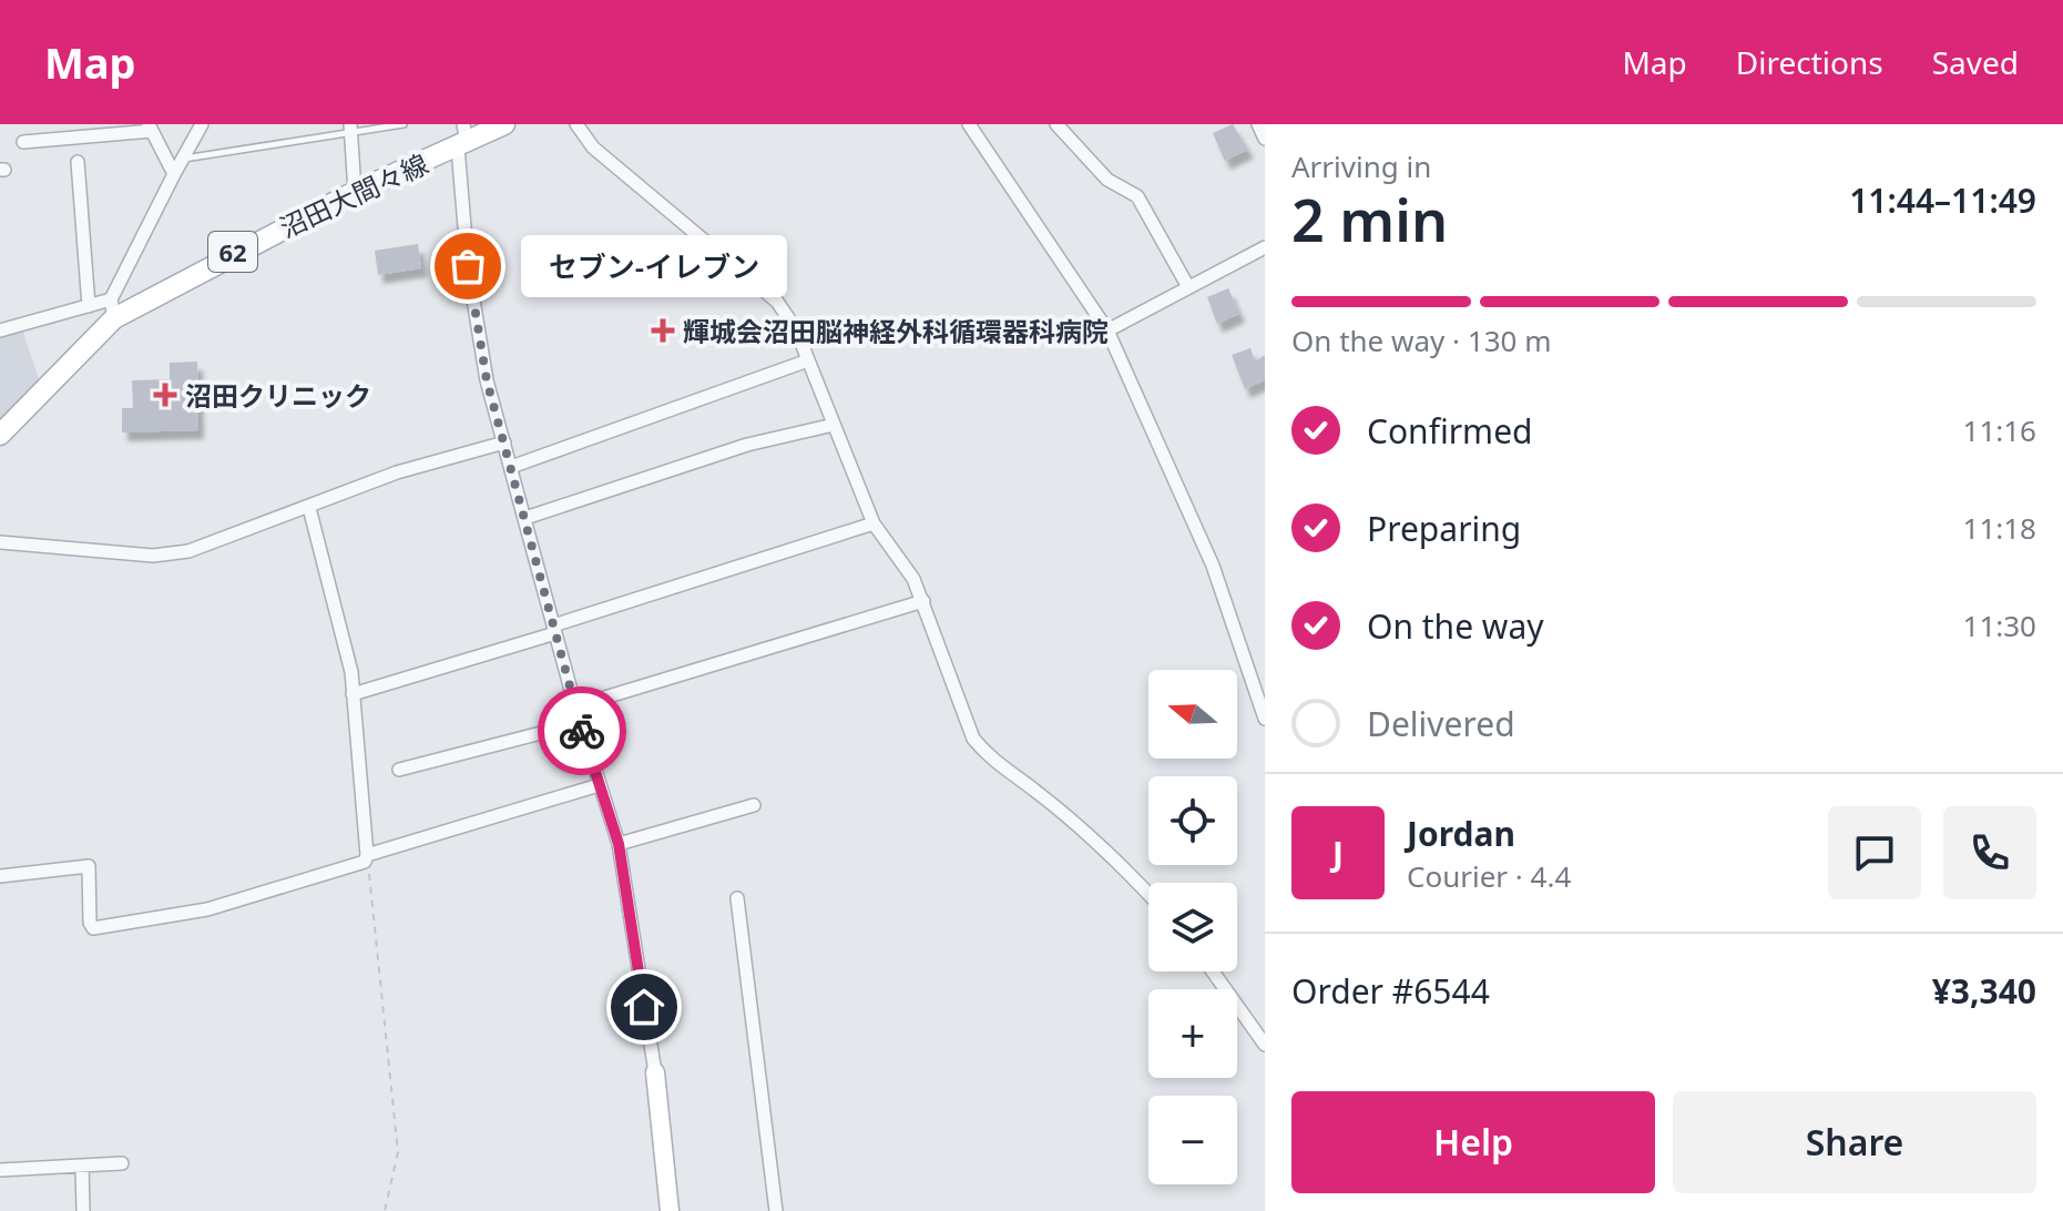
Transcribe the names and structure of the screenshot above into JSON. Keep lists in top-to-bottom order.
{
  "streets": {
    "main road": ["沼田大間々線", "62"]
  },
  "places": {
    "other": ["セブン-イレブン"],
    "health": ["輝城会沼田脳神経外科循環器科病院", "沼田クリニック"]
  },
  "north": "left",
  "page": {
    "header": "Map",
    "nav": ["Map", "Directions", "Saved"],
    "heading": ["2 min", "Arriving in", "11:44–11:49"],
    "panel": [
      "Jordan",
      "Courier · 4.4",
      "Order #6544",
      "¥3,340"
    ],
    "bubble": "セブン-イレブン",
    "bar": "On the way · 130 m",
    "list": [
      ["Confirmed", "11:16"],
      ["Preparing", "11:18"],
      ["On the way", "11:30"],
      "Delivered"
    ],
    "map_buttons": ["+", "−"],
    "round": "J",
    "buttons": ["Help", "Share"]
  }
}
